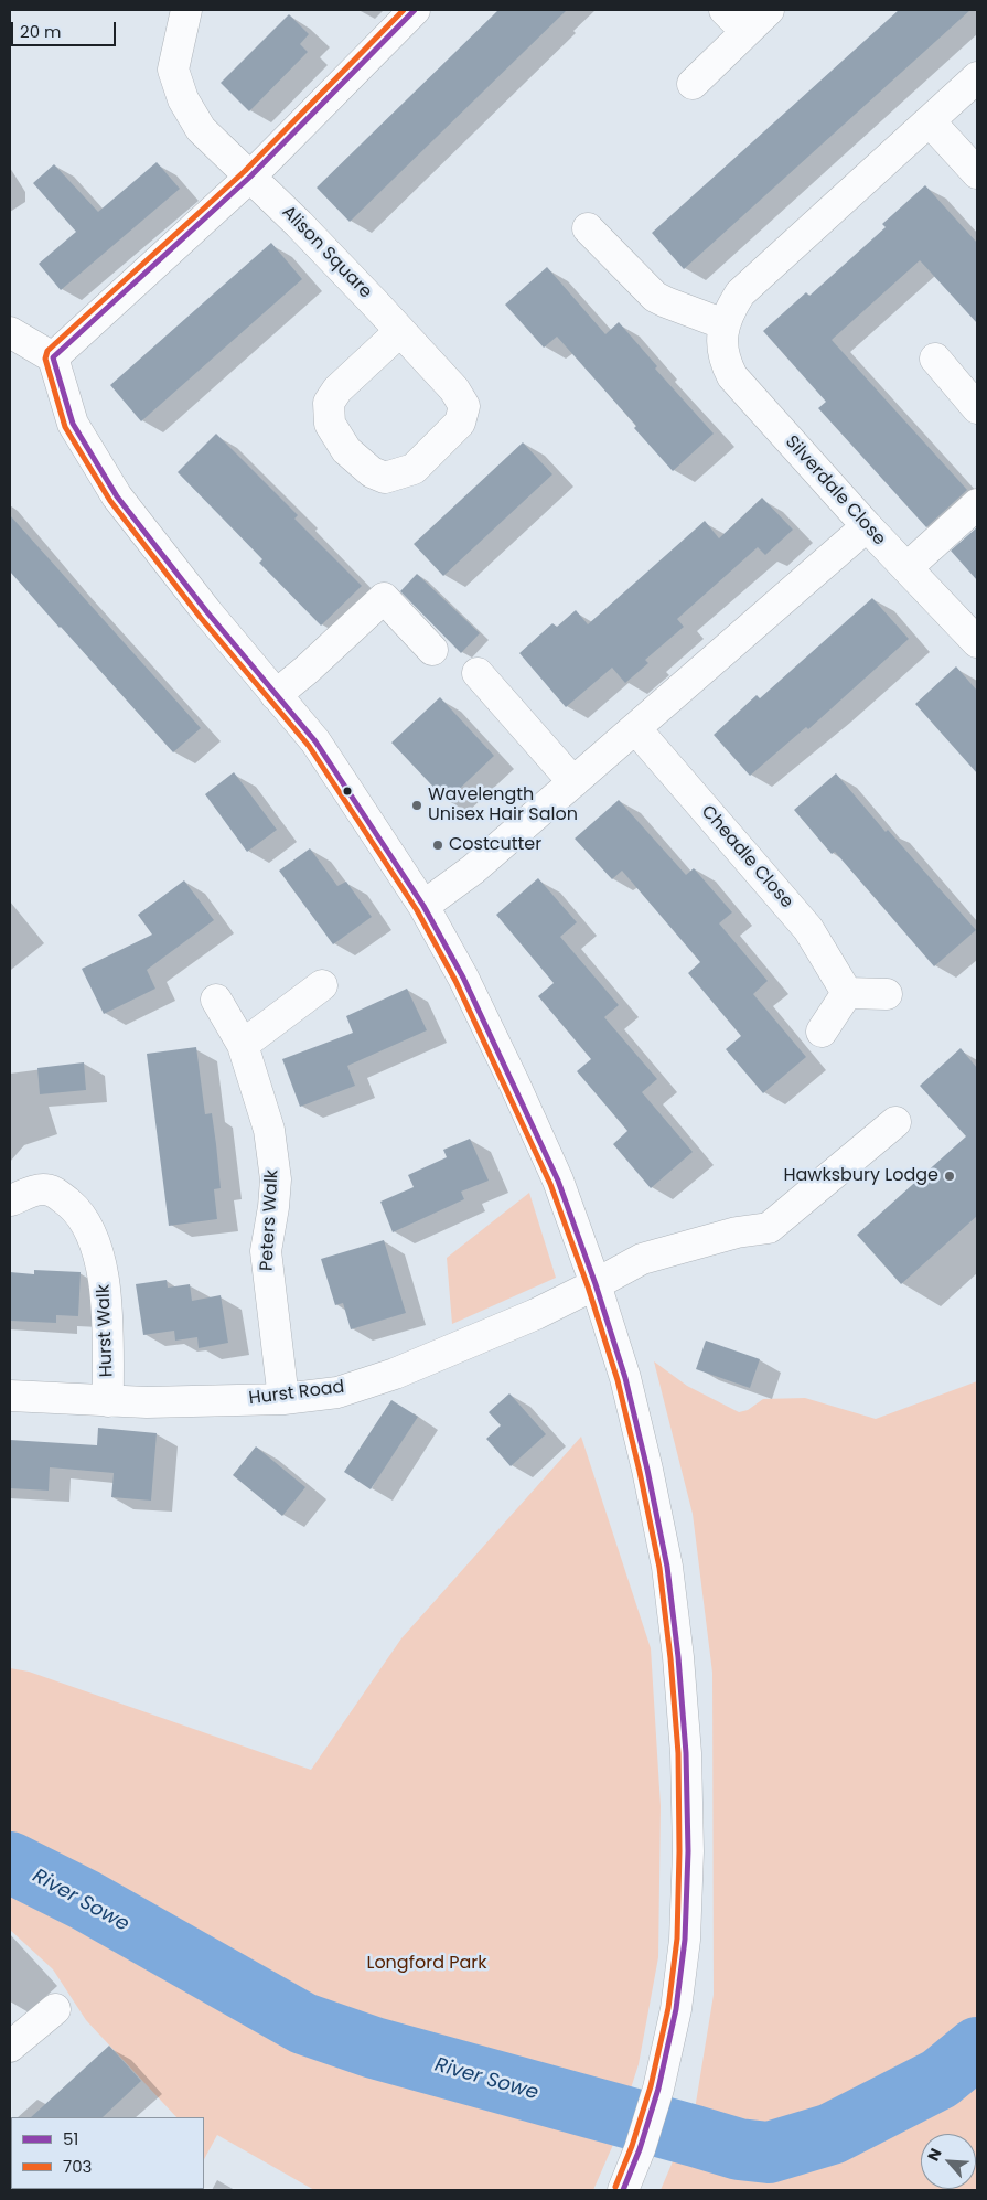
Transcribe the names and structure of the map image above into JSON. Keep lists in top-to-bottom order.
{
  "streets": {
    "street": [
      "Alison Square",
      "Silverdale Close",
      "Cheadle Close",
      "Peters Walk",
      "Hurst Walk",
      "Hurst Road"
    ]
  },
  "crossings": [
    ["Peters Walk", "Hurst Road"],
    ["Hurst Walk", "Hurst Road"]
  ],
  "water": ["River Sowe"],
  "parks": ["Longford Park"],
  "places": ["Wavelength Unisex Hair Salon", "Costcutter", "Hawksbury Lodge"],
  "lines": ["transit line 51", "transit line 703"],
  "legend": ["51", "703"],
  "scale_bar": "20 m",
  "north": "top left"
}
